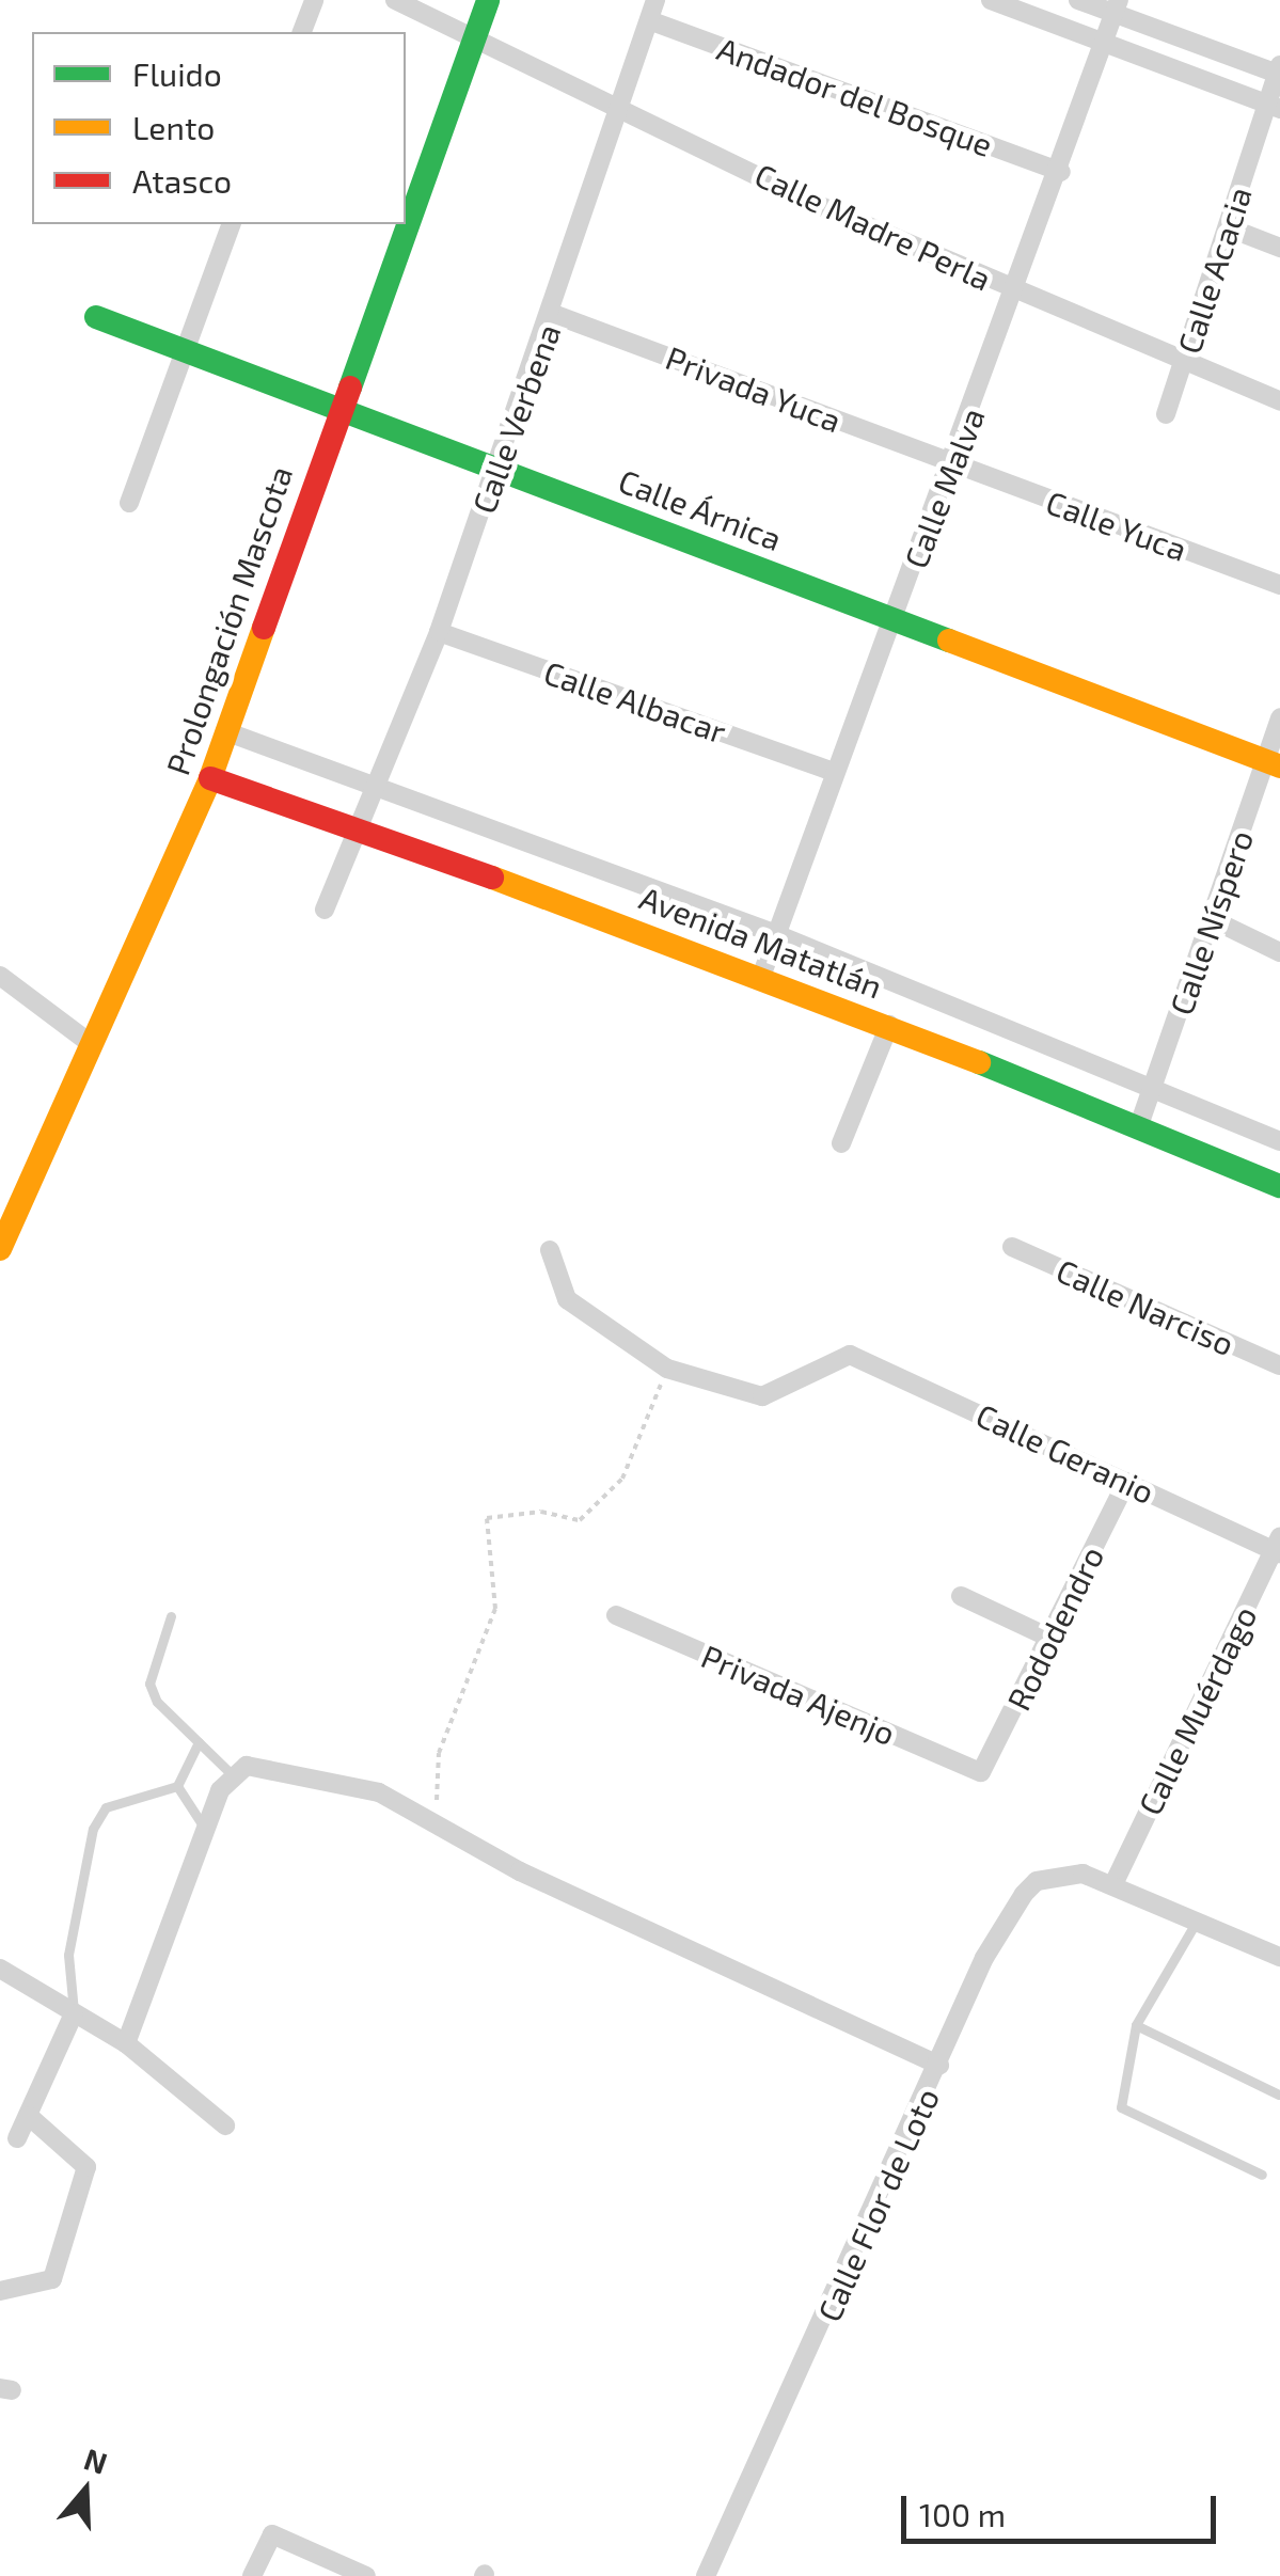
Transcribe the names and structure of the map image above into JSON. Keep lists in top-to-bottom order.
{
  "streets": {
    "street": [
      "Andador del Bosque",
      "Calle Madre Perla",
      "Calle Acacia",
      "Privada Yuca",
      "Calle Verbena",
      "Calle Malva",
      "Calle Árnica",
      "Calle Yuca",
      "Prolongación Mascota",
      "Calle Albacar",
      "Calle Níspero",
      "Avenida Matatlán",
      "Calle Narciso",
      "Calle Geranio",
      "Rododendro",
      "Privada Ajenjo",
      "Calle Muérdago",
      "Calle Flor de Loto"
    ]
  },
  "crossings": [
    ["Andador del Bosque", "Calle Verbena"],
    ["Andador del Bosque", "Calle Malva"],
    ["Calle Madre Perla", "Calle Acacia"],
    ["Calle Madre Perla", "Calle Verbena"],
    ["Calle Madre Perla", "Calle Malva"],
    ["Calle Madre Perla", "Prolongación Mascota"],
    ["Privada Yuca", "Calle Verbena"],
    ["Privada Yuca", "Calle Malva"],
    ["Privada Yuca", "Calle Yuca"],
    ["Calle Verbena", "Calle Árnica"],
    ["Calle Verbena", "Calle Albacar"],
    ["Calle Verbena", "Avenida Matatlán"],
    ["Calle Malva", "Calle Árnica"],
    ["Calle Malva", "Calle Yuca"],
    ["Calle Malva", "Calle Albacar"],
    ["Calle Malva", "Avenida Matatlán"],
    ["Calle Árnica", "Prolongación Mascota"],
    ["Calle Árnica", "Calle Níspero"],
    ["Prolongación Mascota", "Avenida Matatlán"],
    ["Calle Níspero", "Avenida Matatlán"],
    ["Calle Geranio", "Rododendro"],
    ["Calle Geranio", "Calle Muérdago"],
    ["Rododendro", "Privada Ajenjo"],
    ["Calle Muérdago", "Calle Flor de Loto"]
  ],
  "legend": ["Fluido", "Lento", "Atasco"],
  "scale_bar": "100 m",
  "north": "top"
}
